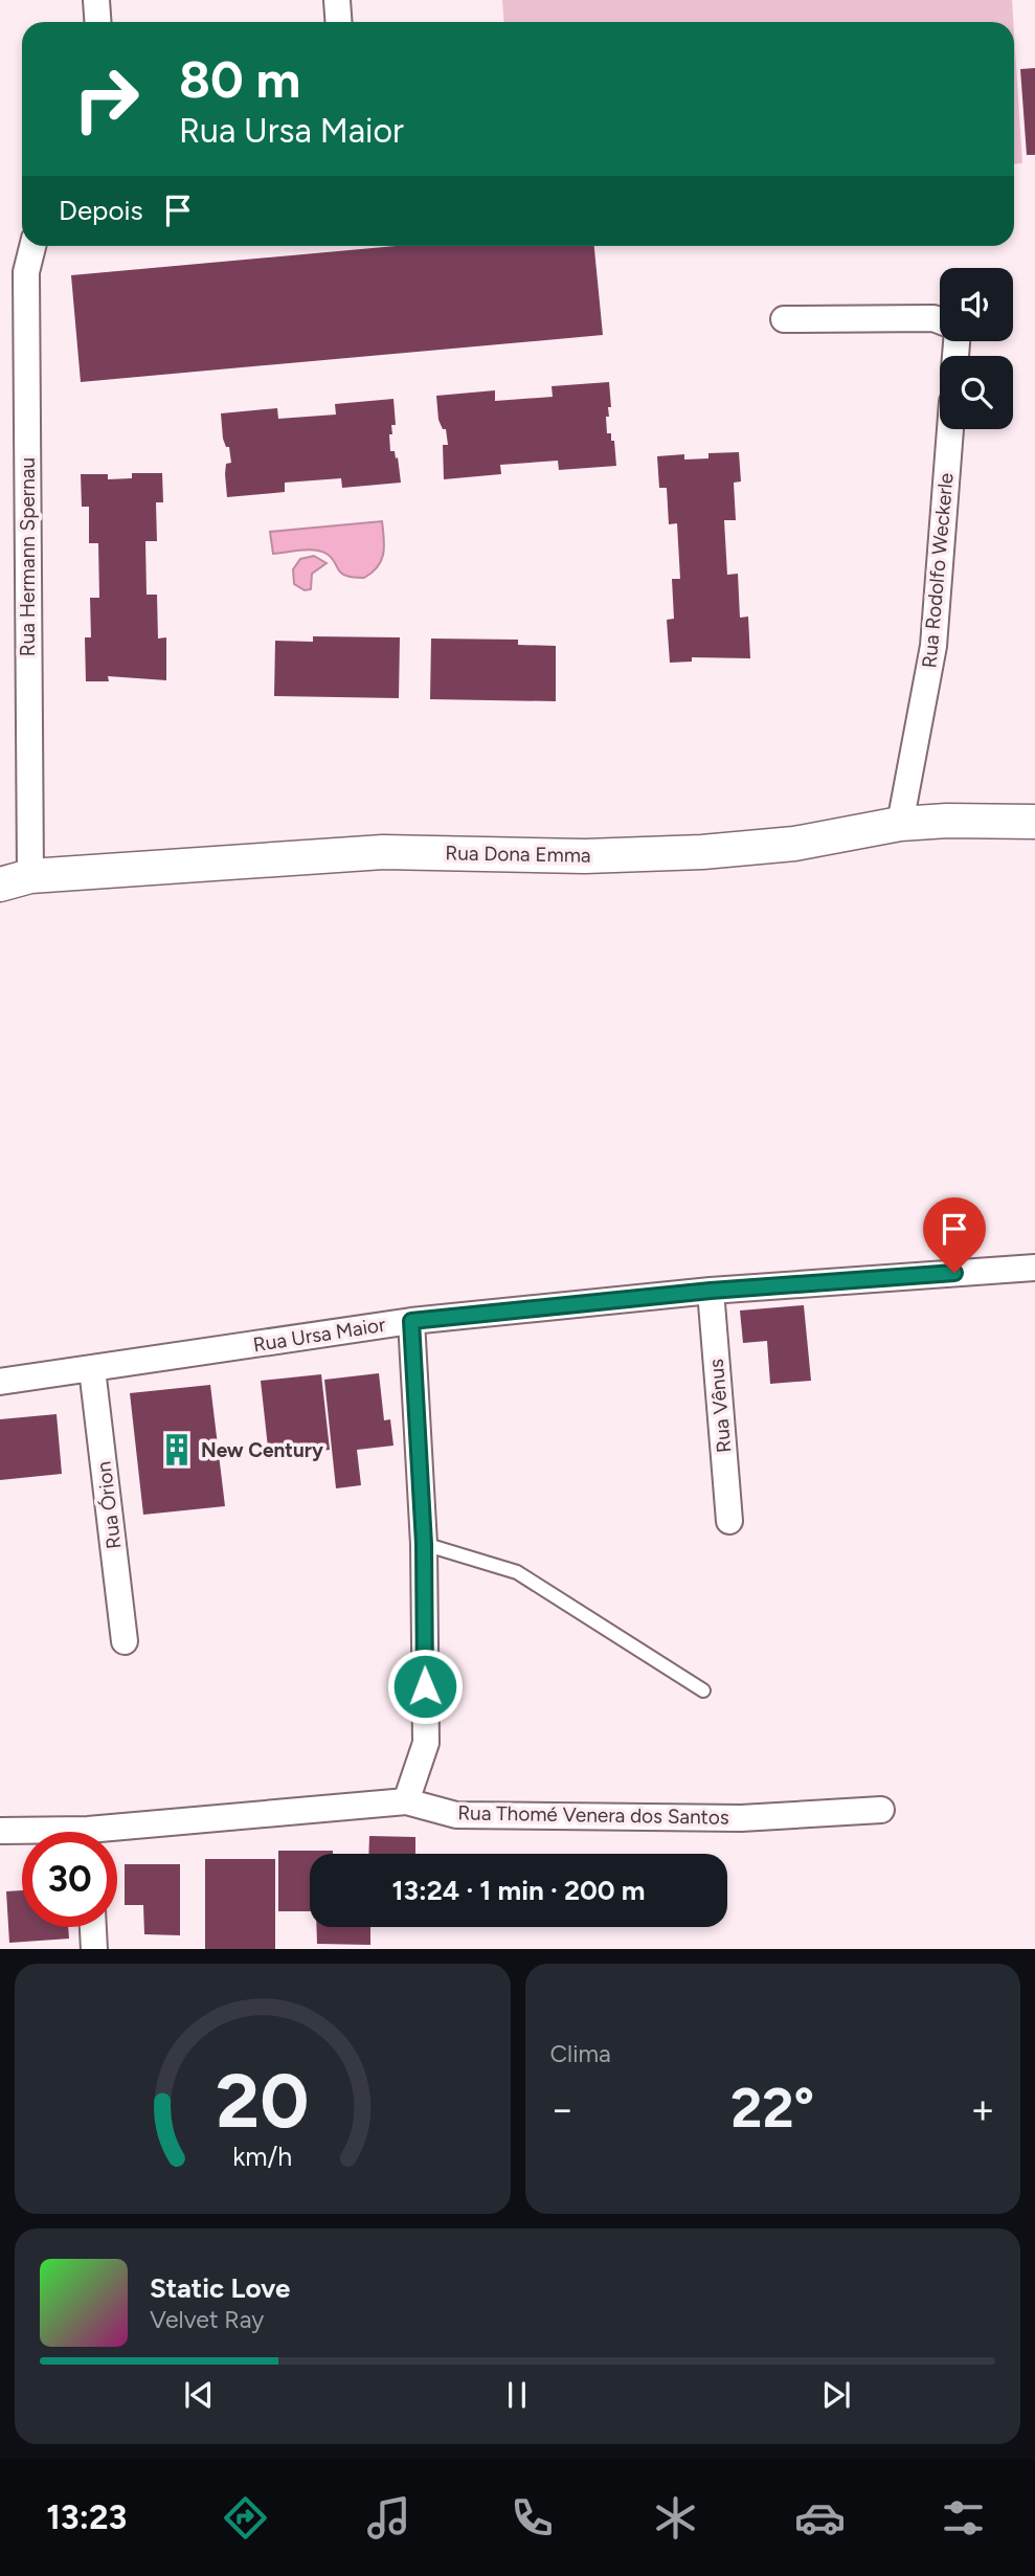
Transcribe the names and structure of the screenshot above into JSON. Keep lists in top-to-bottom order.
{
  "streets": {
    "street": [
      "Rua Hermann Spernau",
      "Rua Rodolfo Weckerle",
      "Rua Dona Emma",
      "Rua Ursa Maior",
      "Rua Vênus",
      "Rua Órion",
      "Rua Thomé Venera dos Santos"
    ]
  },
  "crossings": [
    ["Rua Hermann Spernau", "Rua Dona Emma"],
    ["Rua Rodolfo Weckerle", "Rua Dona Emma"],
    ["Rua Ursa Maior", "Rua Vênus"],
    ["Rua Ursa Maior", "Rua Órion"]
  ],
  "places": {
    "building": ["New Century"]
  },
  "page": {
    "turn": ["80 m", "Rua Ursa Maior"],
    "then": "Depois",
    "limit": "30",
    "trip": "13:24 · 1 min · 200 m",
    "tile": "Clima",
    "heat": ["−", "22°", "+"],
    "song": ["Static Love", "Velvet Ray"],
    "tabs": "13:23",
    "gauge": ["20", "km/h"]
  }
}
